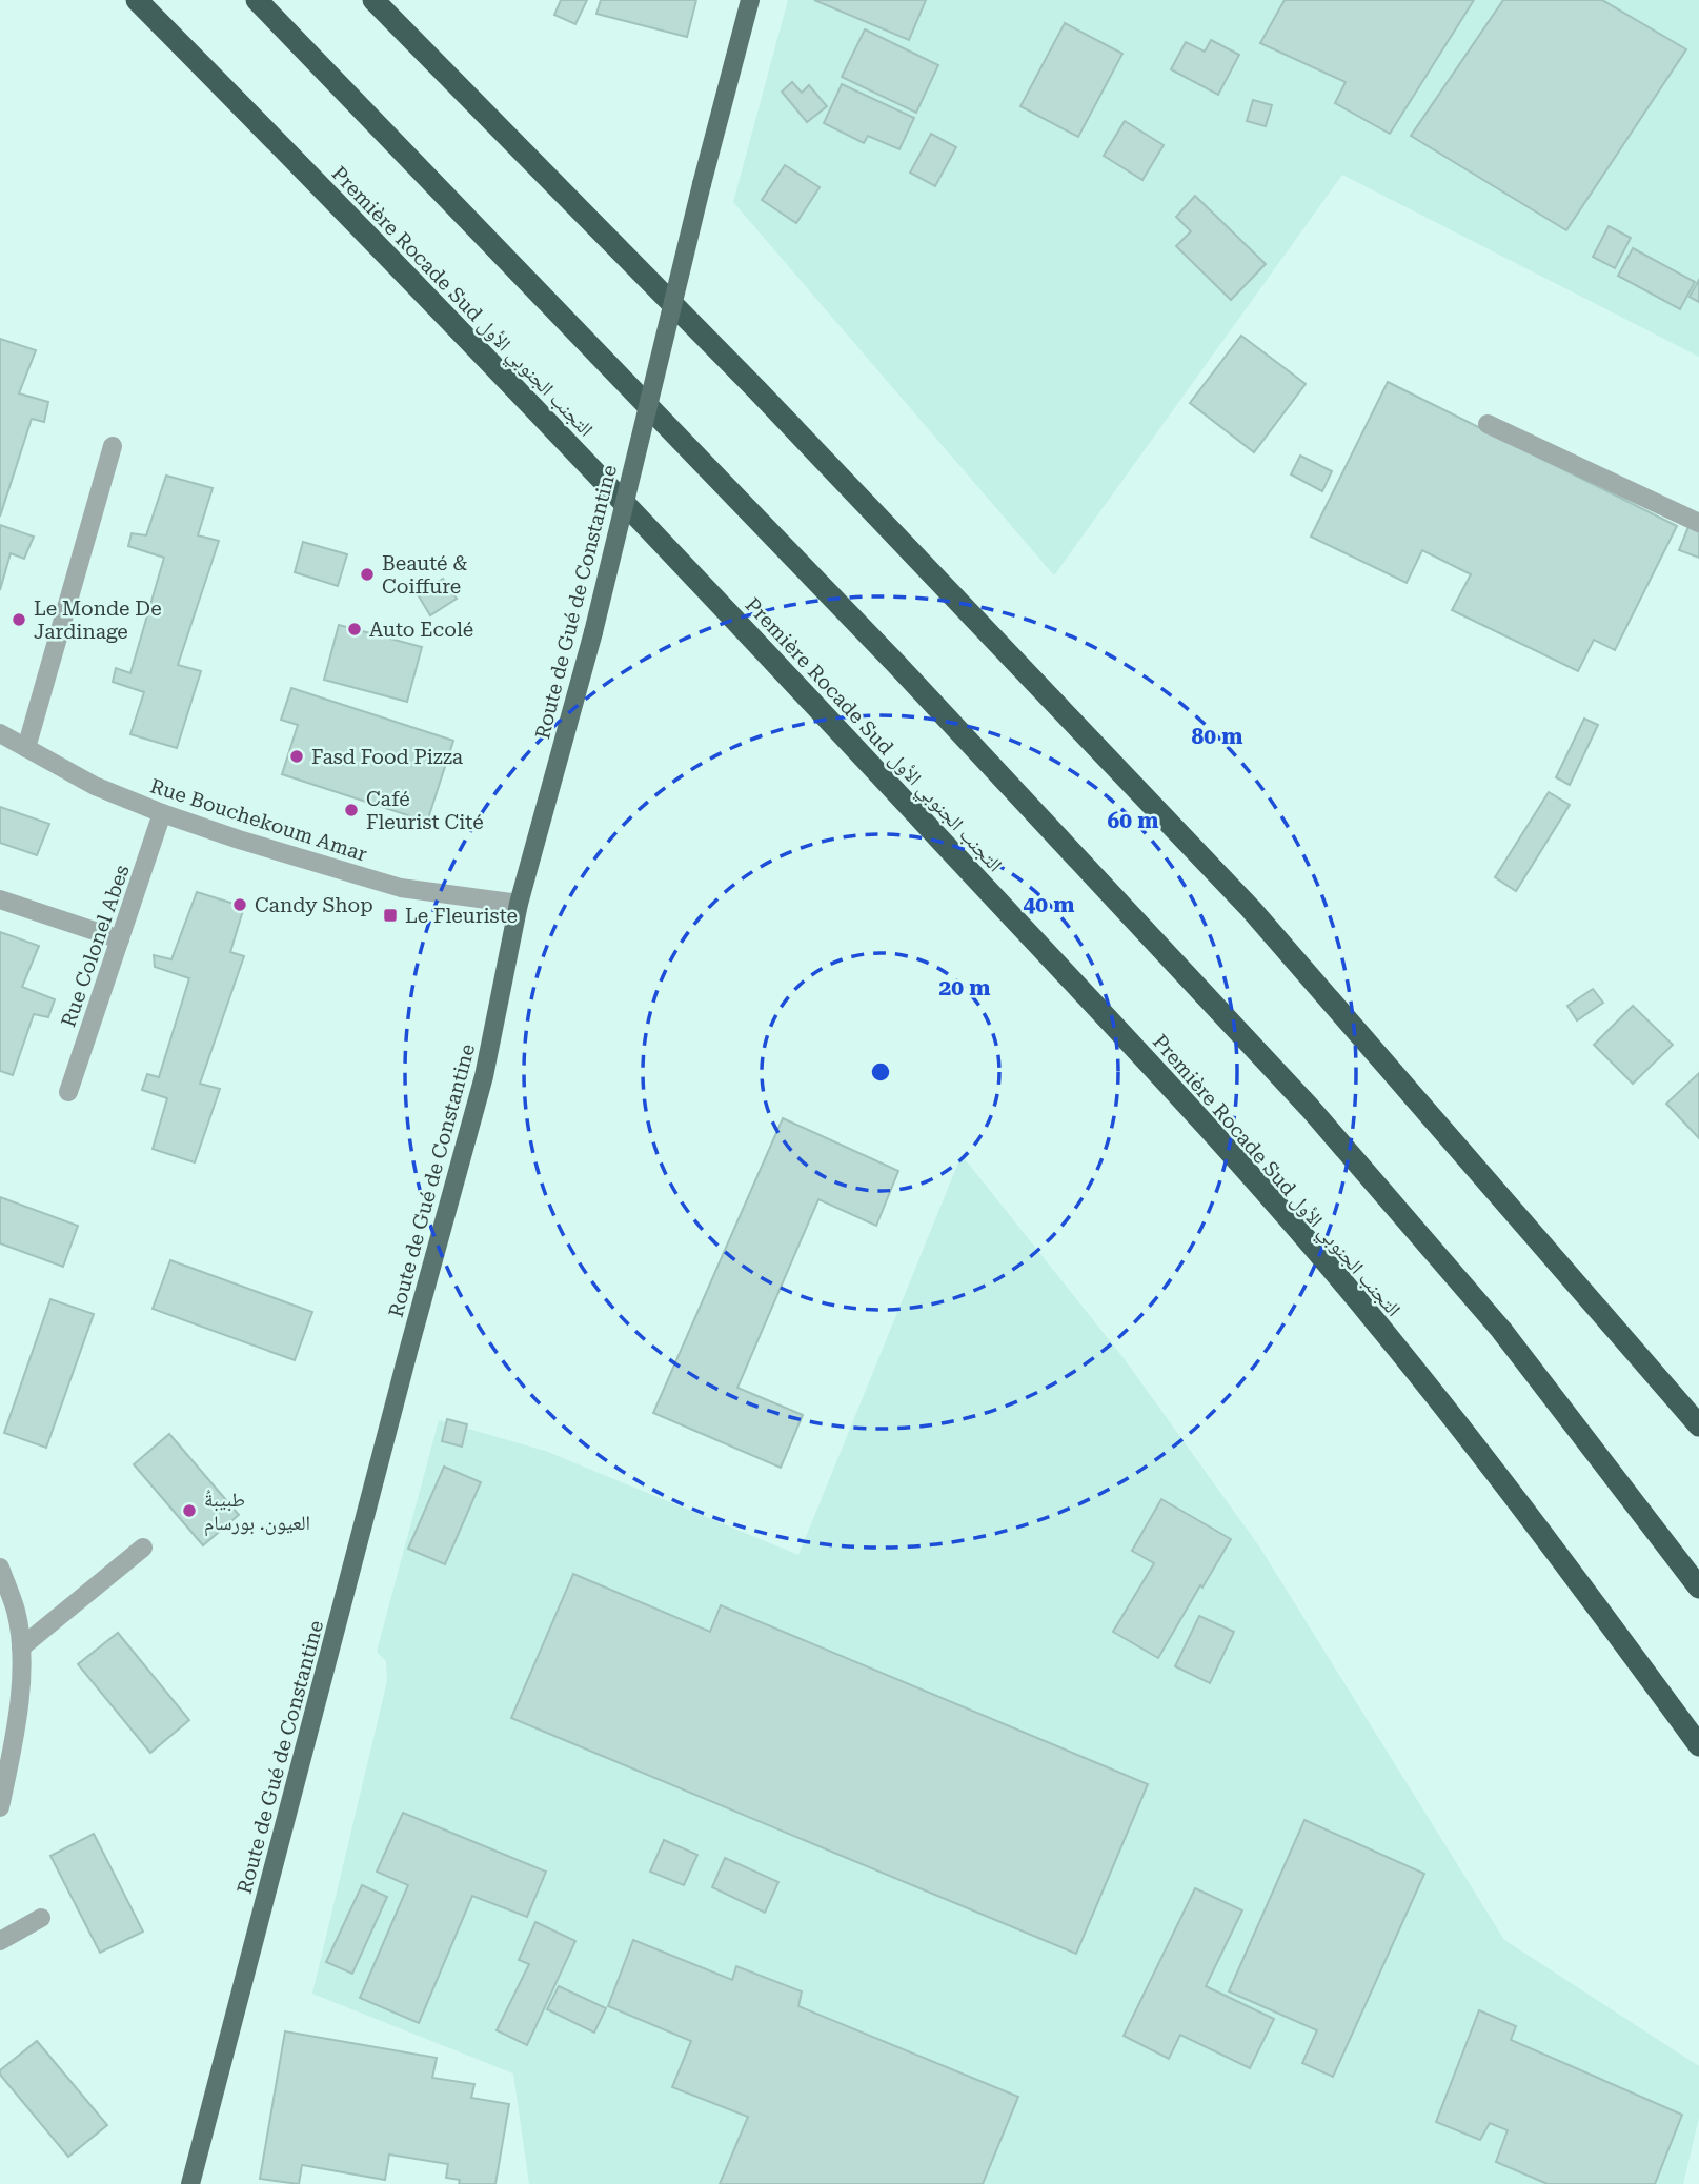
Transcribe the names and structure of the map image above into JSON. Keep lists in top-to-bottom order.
{
  "streets": {
    "highway": ["Première Rocade Sud التجنب الجنوبي الأول"],
    "main road": ["Route de Gué de Constantine"],
    "street": ["Rue Bouchekoum Amar", "Rue Colonel Abes"]
  },
  "crossings": [
    ["Route de Gué de Constantine", "Rue Bouchekoum Amar"],
    ["Rue Bouchekoum Amar", "Rue Colonel Abes"]
  ],
  "places": {
    "other": [
      "Beauté & Coiffure",
      "Le Monde De Jardinage",
      "Auto Ecolé",
      "Fasd Food Pizza",
      "Café Fleurist Cité",
      "Candy Shop",
      "طبيبةُ العيون. بورسام"
    ],
    "transit": ["Le Fleuriste"]
  },
  "rings": [
    "80 m",
    "60 m",
    "40 m",
    "20 m"
  ]
}
